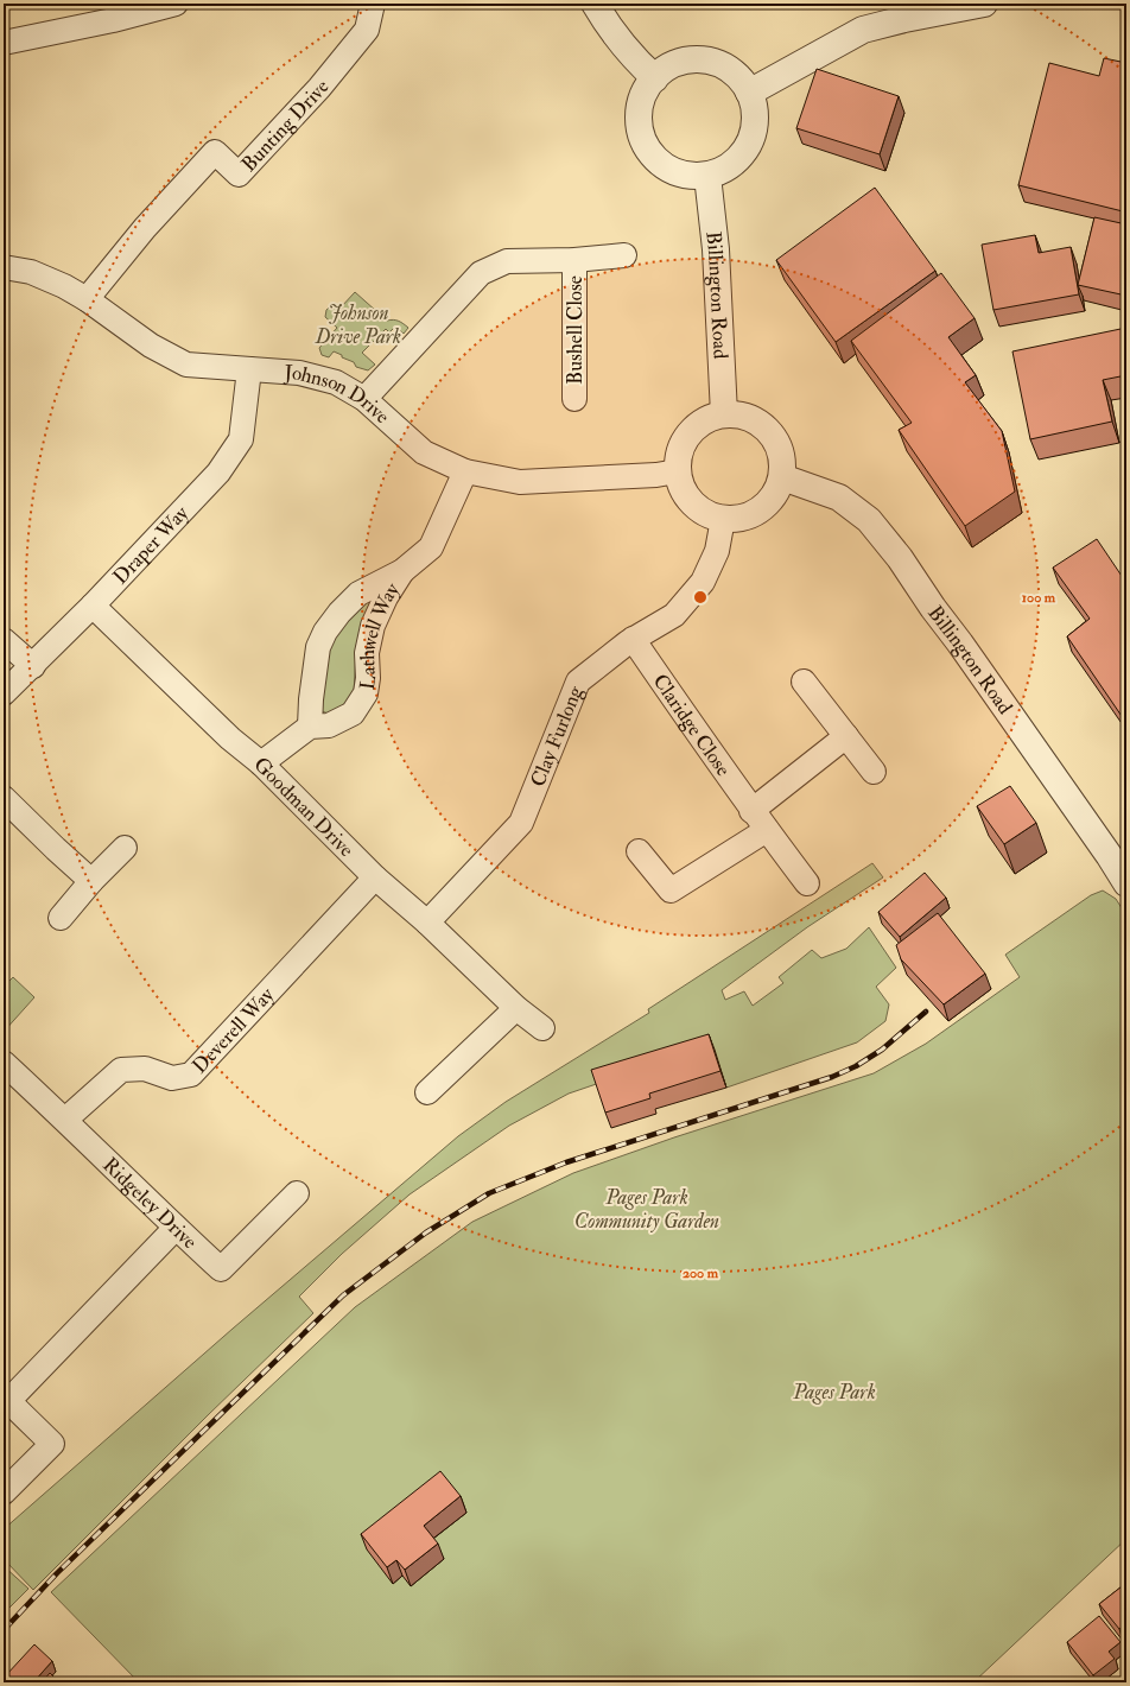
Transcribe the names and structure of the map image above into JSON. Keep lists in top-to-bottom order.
{
  "streets": {
    "street": [
      "Bunting Drive",
      "Billington Road",
      "Bushell Close",
      "Johnson Drive",
      "Draper Way",
      "Lathwell Way",
      "Claridge Close",
      "Clay Furlong",
      "Goodman Drive",
      "Deverell Way",
      "Ridgeley Drive"
    ]
  },
  "crossings": [
    ["Bunting Drive", "Johnson Drive"],
    ["Billington Road", "Johnson Drive"],
    ["Billington Road", "Clay Furlong"],
    ["Bushell Close", "Johnson Drive"],
    ["Johnson Drive", "Draper Way"],
    ["Johnson Drive", "Lathwell Way"],
    ["Johnson Drive", "Clay Furlong"],
    ["Draper Way", "Goodman Drive"],
    ["Lathwell Way", "Goodman Drive"],
    ["Claridge Close", "Clay Furlong"],
    ["Clay Furlong", "Goodman Drive"],
    ["Goodman Drive", "Deverell Way"],
    ["Deverell Way", "Ridgeley Drive"]
  ],
  "parks": ["Johnson Drive Park", "Pages Park Community Garden", "Pages Park"],
  "rings": ["100 m", "200 m"]
}
